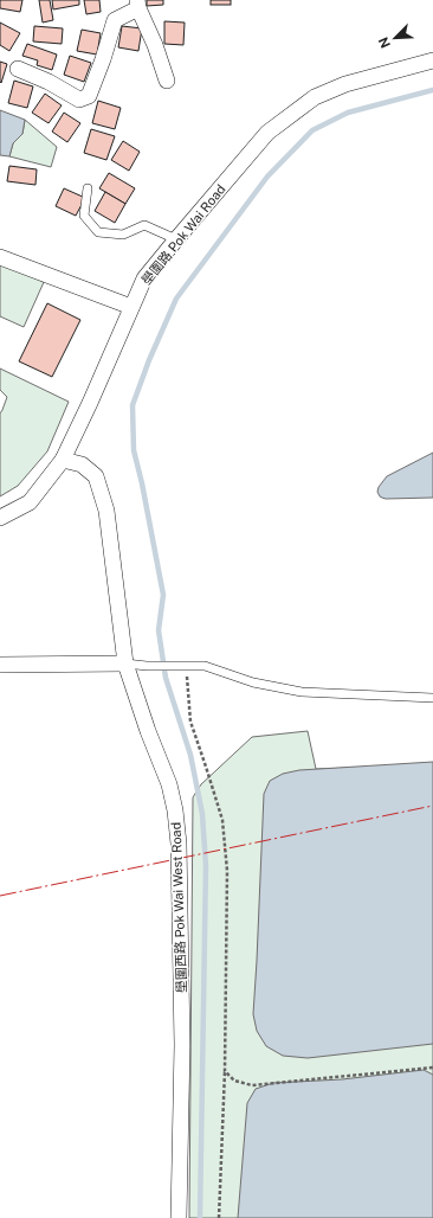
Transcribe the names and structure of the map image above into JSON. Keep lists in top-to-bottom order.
{
  "streets": {
    "street": ["壆圍路 Pok Wai Road", "壆圍西路 Pok Wai West Road"]
  },
  "crossings": [
    ["壆圍路 Pok Wai Road", "壆圍西路 Pok Wai West Road"]
  ],
  "north": "bottom left"
}
